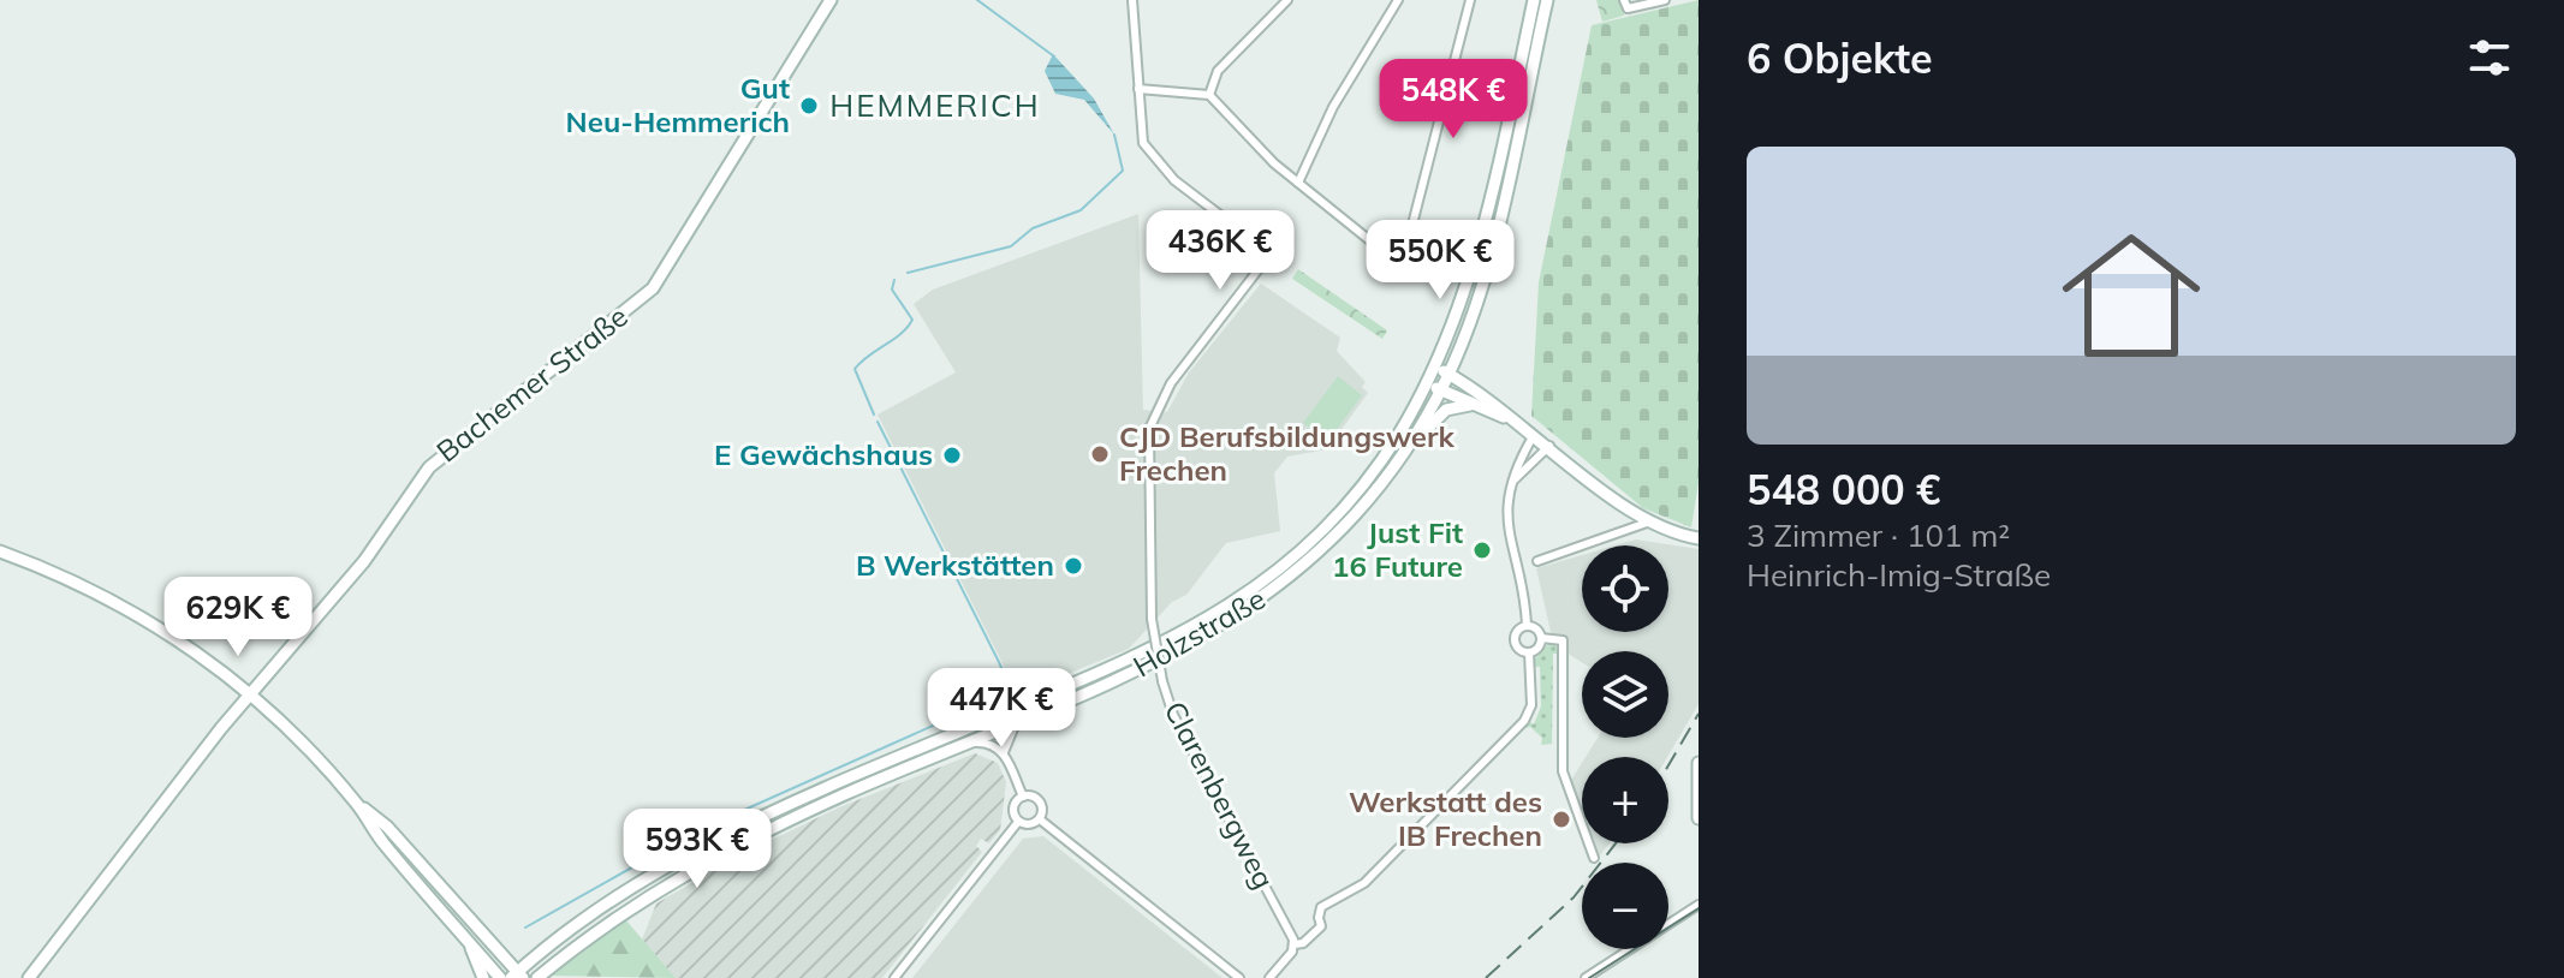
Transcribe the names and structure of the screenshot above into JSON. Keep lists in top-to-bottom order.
{
  "streets": {
    "main road": ["Bachemer Straße", "Holzstraße"],
    "street": ["Clarenbergweg"]
  },
  "districts": ["HEMMERICH"],
  "places": [
    "Gut Neu-Hemmerich",
    "CJD Berufsbildungswerk Frechen",
    "E Gewächshaus",
    "Just Fit 16 Future",
    "B Werkstätten",
    "Werkstatt des IB Frechen"
  ],
  "page": {
    "heading": "6 Objekte",
    "price": [
      "548K €",
      "436K €",
      "550K €",
      "629K €",
      "447K €",
      "593K €"
    ],
    "list": [
      {
        "name": "548 000 €",
        "note": "3 Zimmer · 101 m² · Heinrich-Imig-Straße"
      }
    ],
    "map_buttons": ["+", "−"]
  }
}
